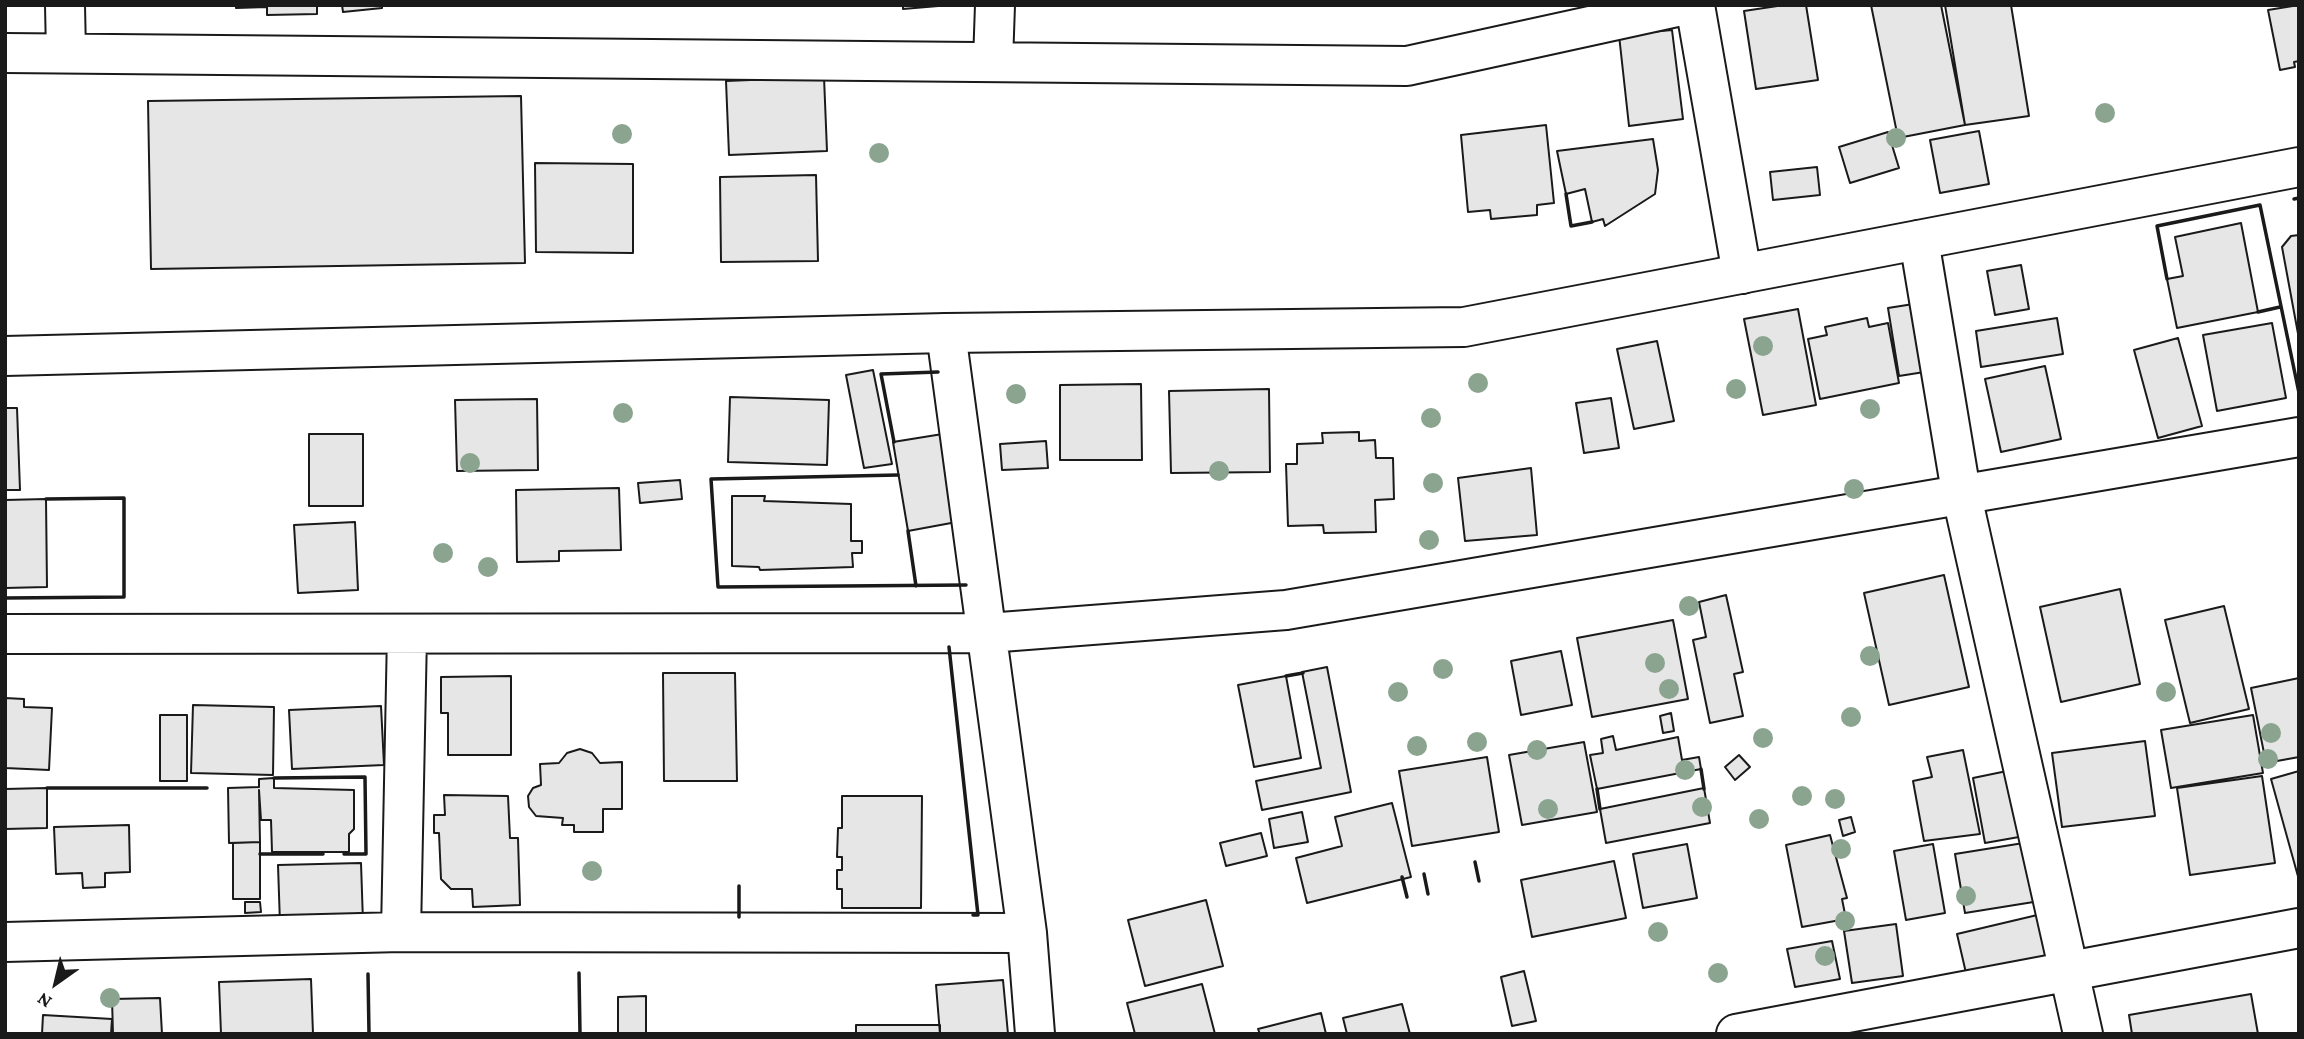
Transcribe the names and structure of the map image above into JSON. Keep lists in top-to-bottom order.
{
  "north": "bottom left"
}
